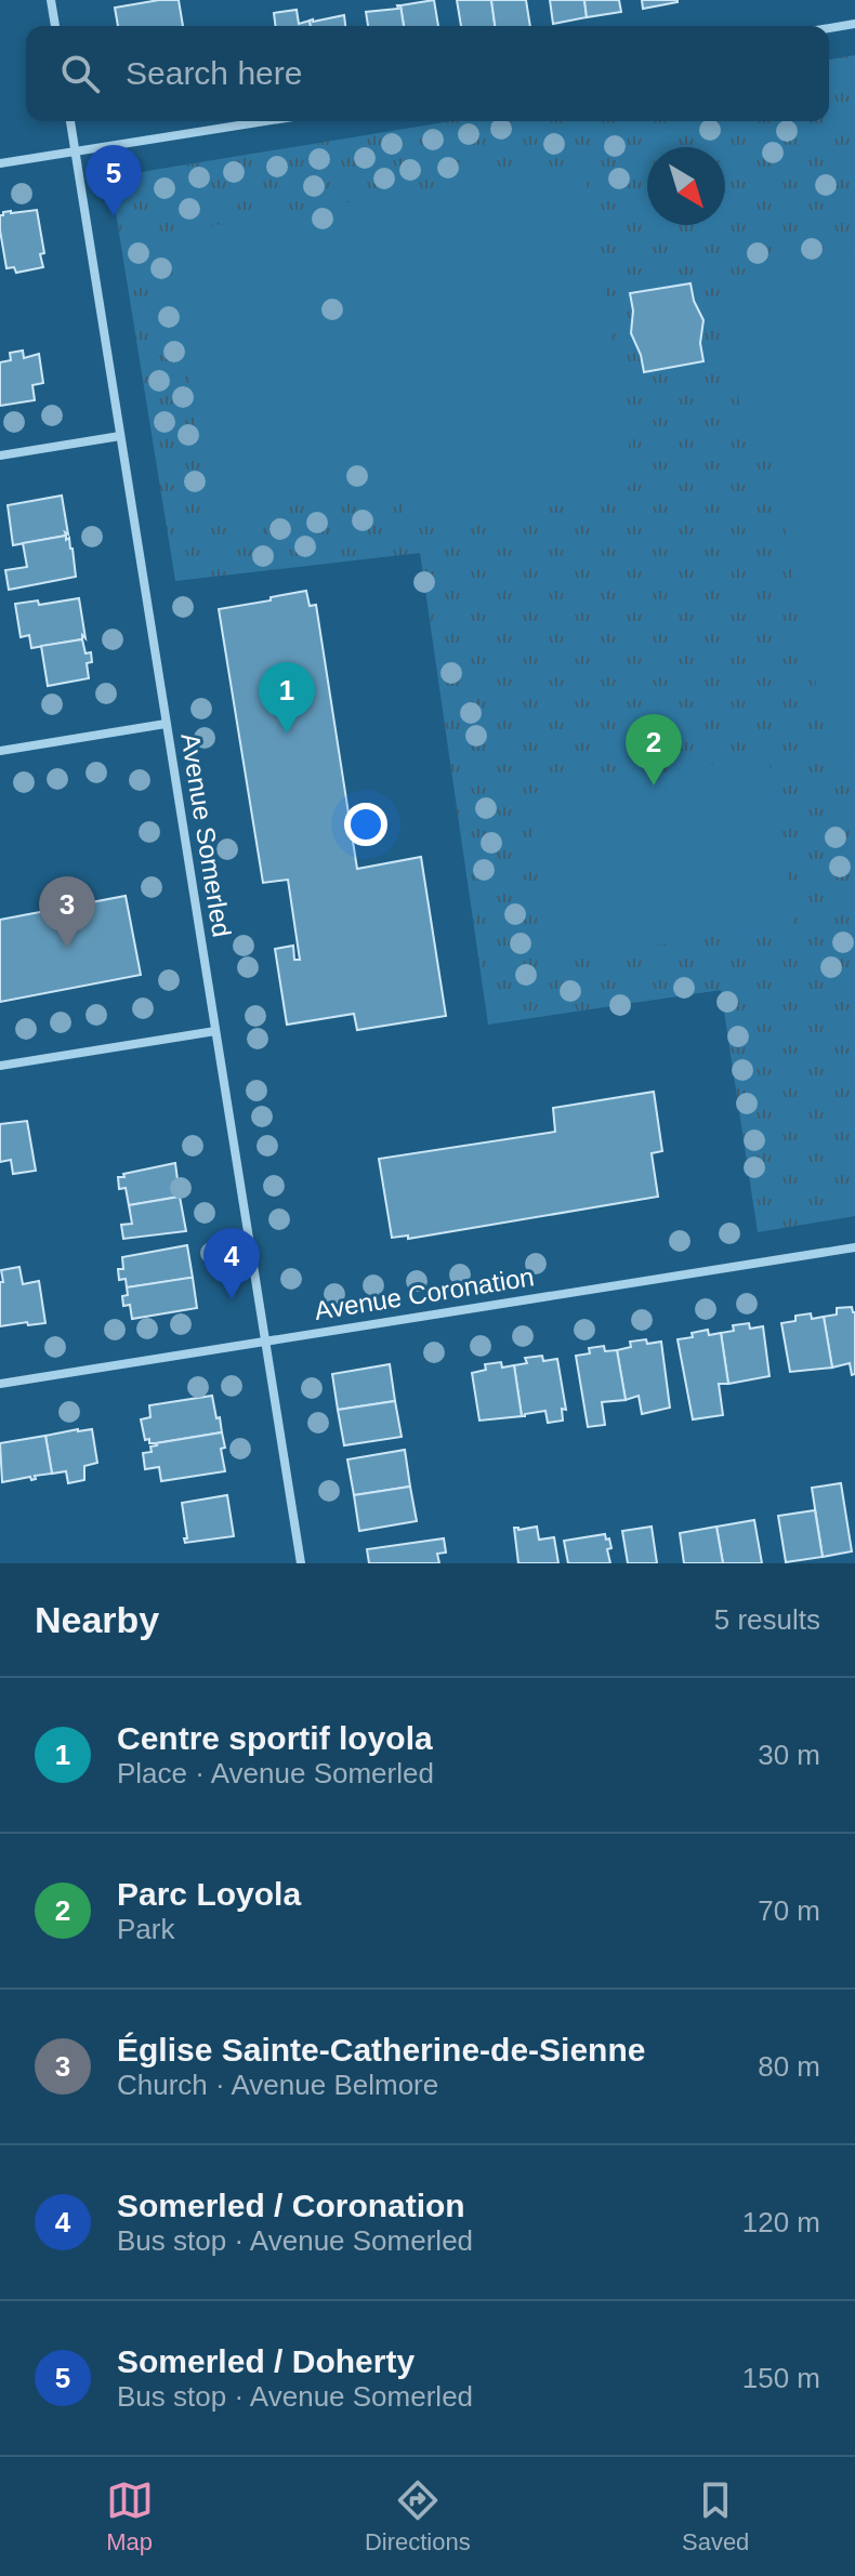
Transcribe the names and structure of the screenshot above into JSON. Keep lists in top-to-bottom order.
{
  "streets": {
    "street": ["Avenue Somerled", "Avenue Coronation"]
  },
  "crossings": [
    ["Avenue Somerled", "Avenue Coronation"]
  ],
  "north": "bottom right",
  "page": {
    "search": "Search here",
    "pins": [
      "5",
      "1",
      "2",
      "3",
      "4"
    ],
    "heading": ["Nearby", "5 results"],
    "list": [
      {
        "mark": "1",
        "name": "Centre sportif loyola",
        "note": "Place · Avenue Somerled",
        "value": "30 m"
      },
      {
        "mark": "2",
        "name": "Parc Loyola",
        "note": "Park",
        "value": "70 m"
      },
      {
        "mark": "3",
        "name": "Église Sainte-Catherine-de-Sienne",
        "note": "Church · Avenue Belmore",
        "value": "80 m"
      },
      {
        "mark": "4",
        "name": "Somerled / Coronation",
        "note": "Bus stop · Avenue Somerled",
        "value": "120 m"
      },
      {
        "mark": "5",
        "name": "Somerled / Doherty",
        "note": "Bus stop · Avenue Somerled",
        "value": "150 m"
      }
    ],
    "nav": ["Map", "Directions", "Saved"]
  }
}
